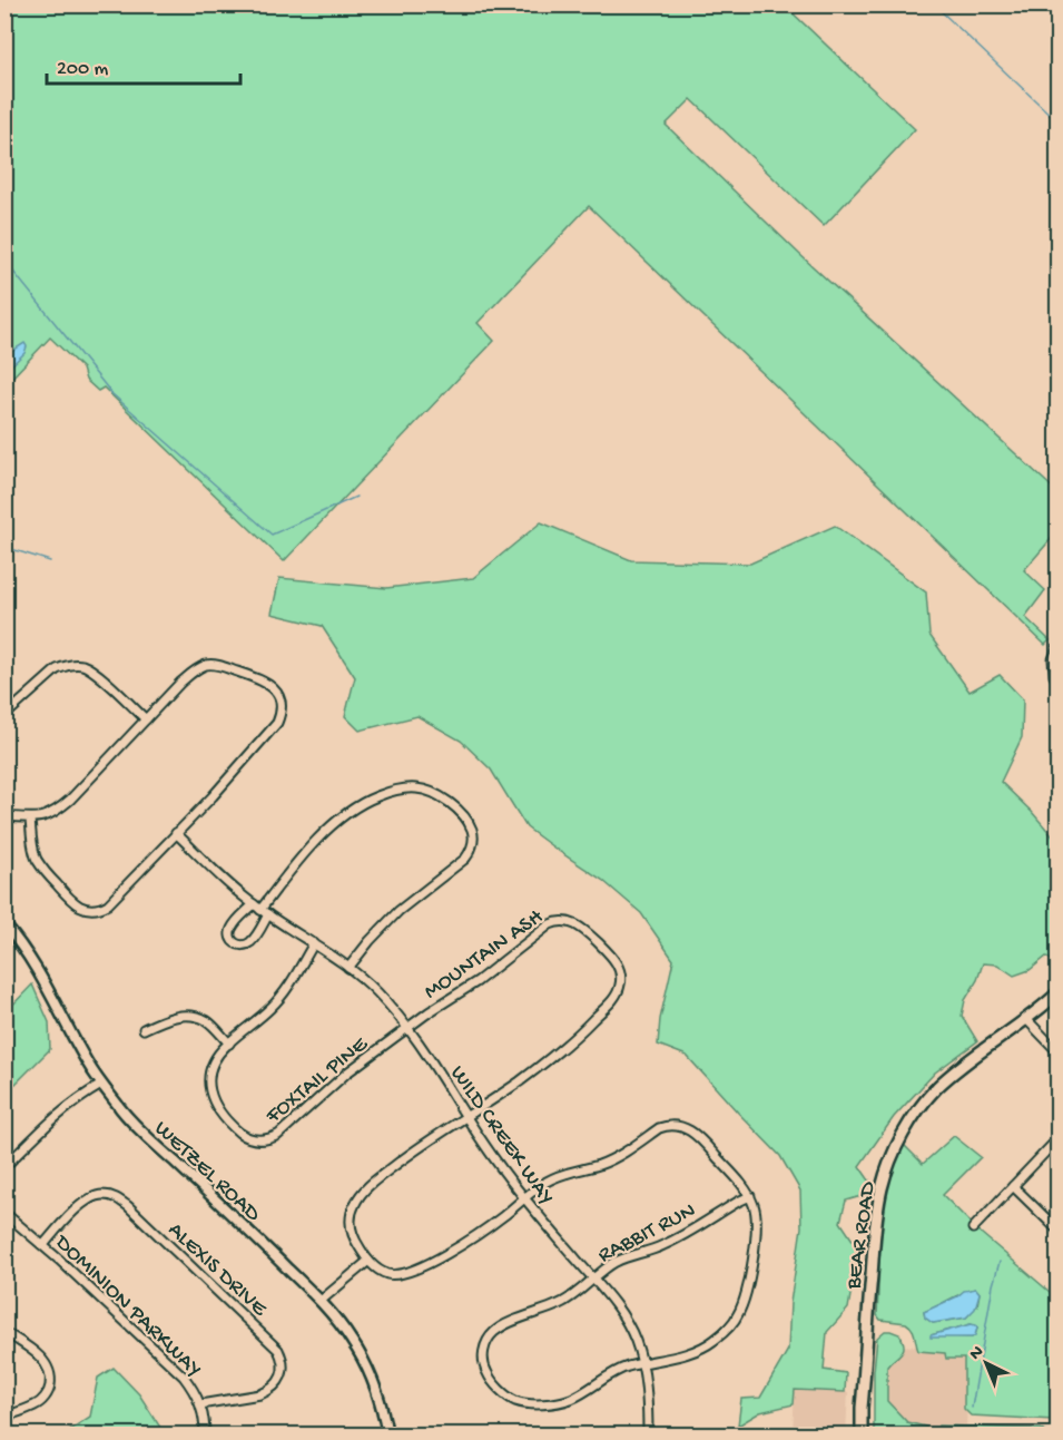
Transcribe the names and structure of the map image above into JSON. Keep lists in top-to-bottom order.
{
  "streets": {
    "main road": ["BEAR ROAD"],
    "street": [
      "MOUNTAIN ASH",
      "FOXTAIL PINE",
      "WILD CREEK WAY",
      "WETZEL ROAD",
      "RABBIT RUN",
      "ALEXIS DRIVE",
      "DOMINION PARKWAY"
    ]
  },
  "crossings": [
    ["MOUNTAIN ASH", "FOXTAIL PINE"],
    ["MOUNTAIN ASH", "WILD CREEK WAY"],
    ["FOXTAIL PINE", "WILD CREEK WAY"],
    ["WILD CREEK WAY", "RABBIT RUN"],
    ["ALEXIS DRIVE", "DOMINION PARKWAY"]
  ],
  "scale_bar": "200 m",
  "north": "top left"
}
